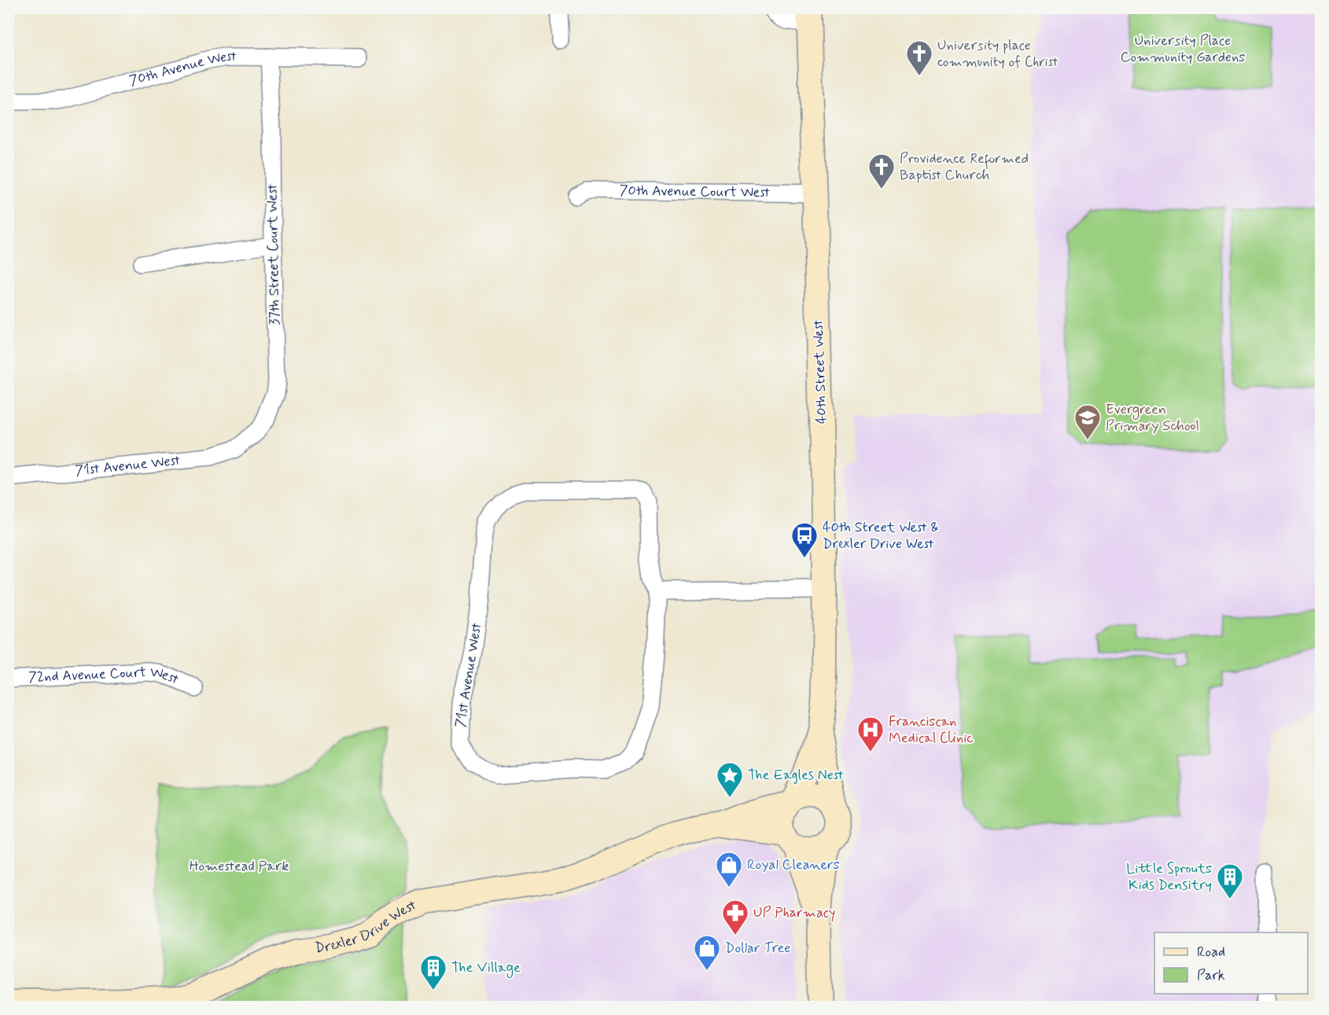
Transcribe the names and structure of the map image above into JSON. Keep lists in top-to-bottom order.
{
  "streets": {
    "main road": ["40th Street West", "Drexler Drive West"],
    "street": [
      "70th Avenue West",
      "70th Avenue Court West",
      "37th Street Court West",
      "71st Avenue West",
      "72nd Avenue Court West"
    ]
  },
  "crossings": [
    ["70th Avenue West", "37th Street Court West"],
    ["70th Avenue Court West", "40th Street West"],
    ["37th Street Court West", "71st Avenue West"],
    ["40th Street West", "Drexler Drive West"]
  ],
  "parks": ["University Place Community Gardens", "Homestead Park"],
  "places": {
    "church": ["University place community of Christ", "Providence Reformed Baptist Church"],
    "school or university": ["Evergreen Primary School"],
    "bus stop": ["40th Street West & Drexler Drive West"],
    "hospital": ["Franciscan Medical Clinic"],
    "place": ["The Eagles Nest"],
    "shop": ["Royal Cleaners", "Dollar Tree"],
    "building": ["Little Sprouts Kids Densitry", "The Village"],
    "pharmacy": ["UP Pharmacy"]
  },
  "legend": ["Road", "Park"]
}
